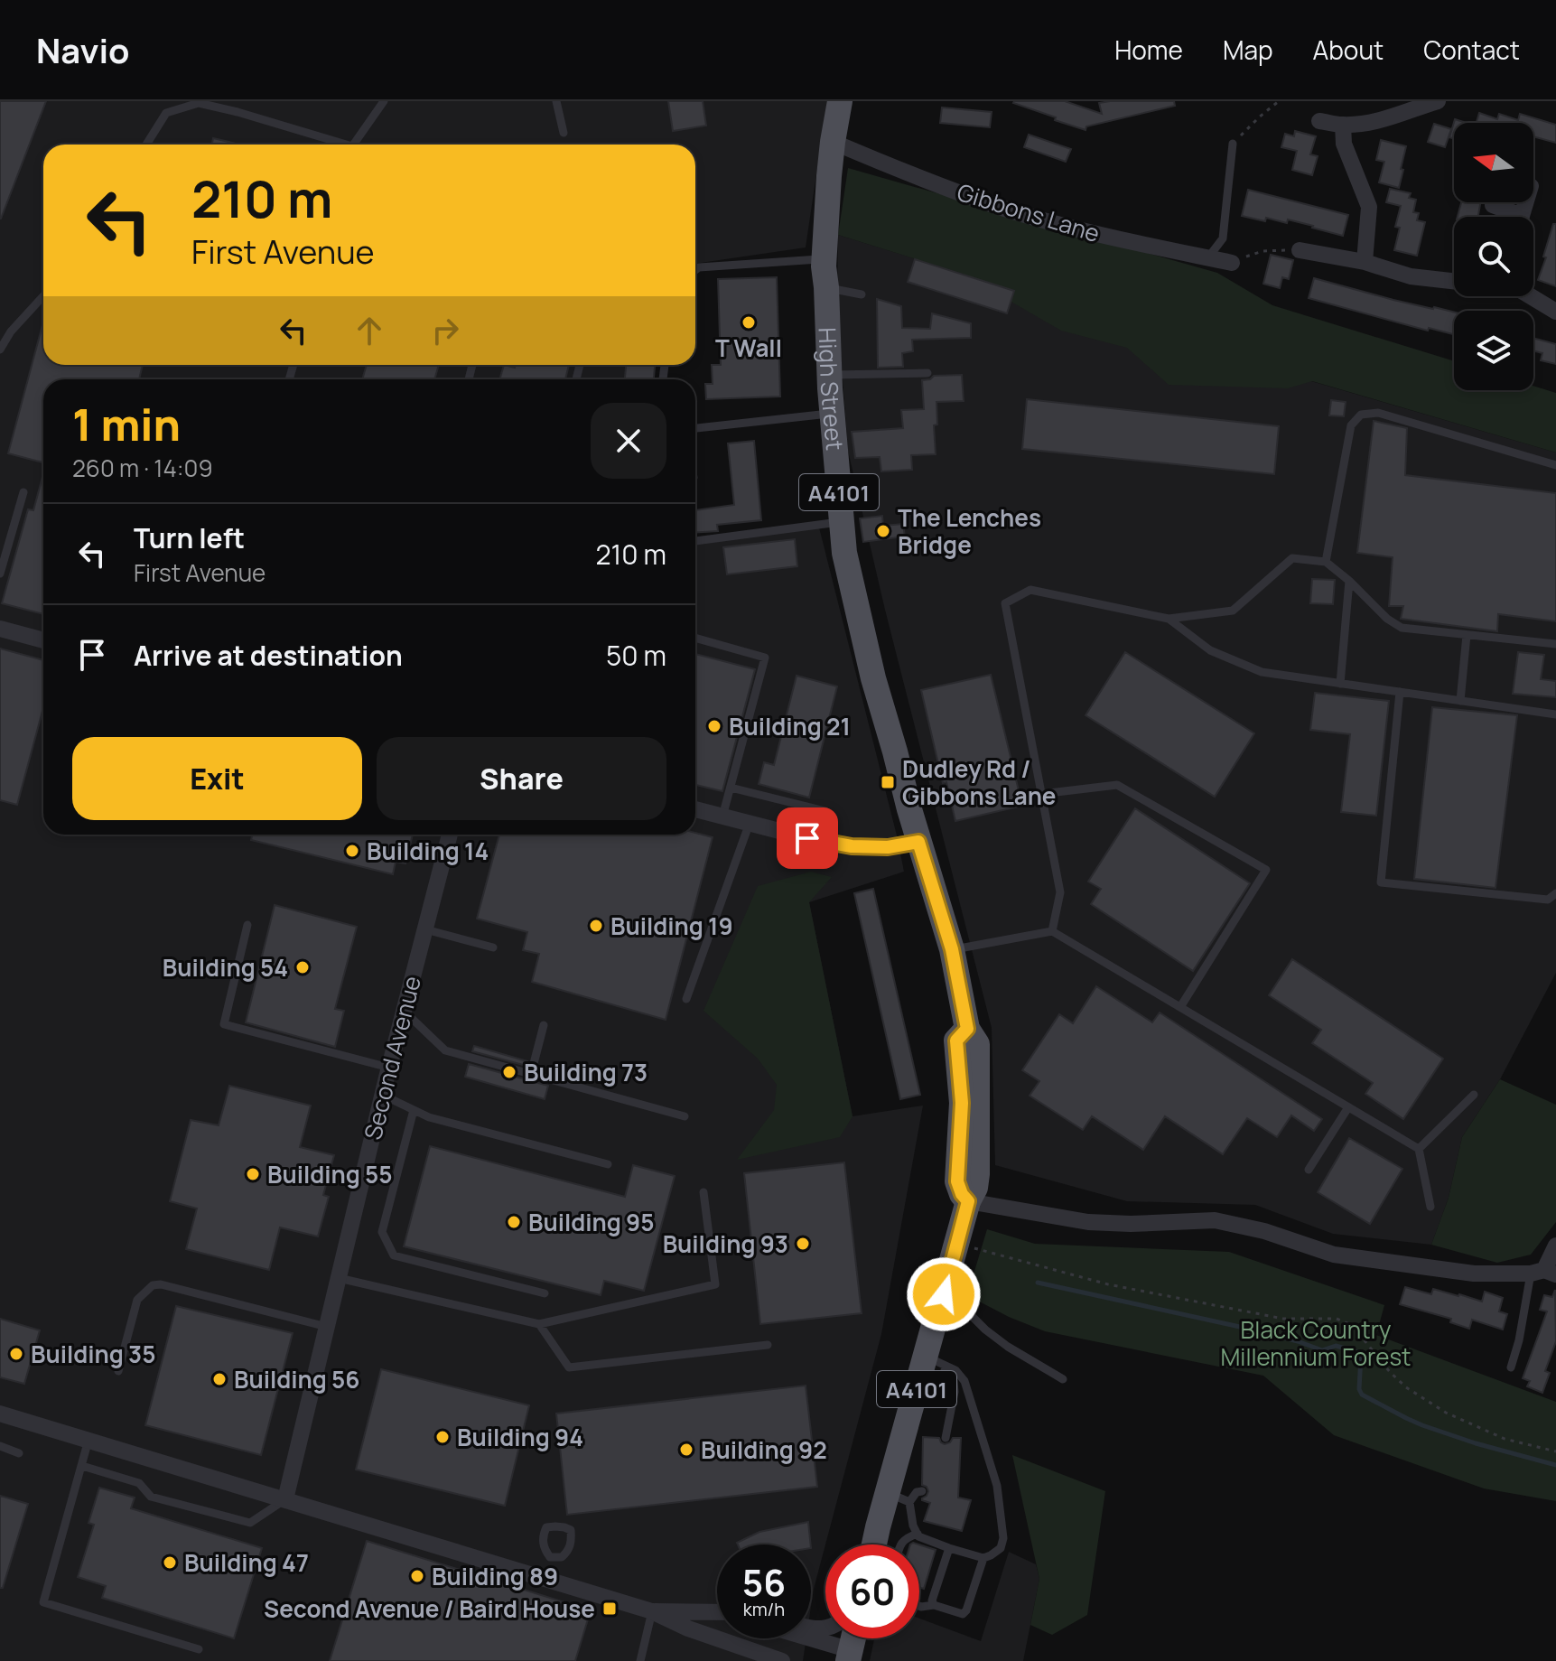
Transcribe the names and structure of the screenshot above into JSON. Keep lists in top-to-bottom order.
{
  "streets": {
    "main road": ["High Street", "A4101"],
    "street": ["Gibbons Lane", "Second Avenue"]
  },
  "crossings": [
    ["Gibbons Lane", "High Street"],
    ["High Street", "A4101"]
  ],
  "parks": ["Black Country Millennium Forest"],
  "places": {
    "other": [
      "T Wall",
      "The Lenches Bridge",
      "Building 21",
      "Building 14",
      "Building 19",
      "Building 54",
      "Building 73",
      "Building 55",
      "Building 95",
      "Building 93",
      "Building 35",
      "Building 56",
      "Building 94",
      "Building 92",
      "Building 47",
      "Building 89"
    ],
    "transit": ["Dudley Rd / Gibbons Lane", "Second Avenue / Baird House"]
  },
  "north": "left",
  "page": {
    "header": "Navio",
    "nav": [
      "Home",
      "Map",
      "About",
      "Contact"
    ],
    "turn": ["210 m", "First Avenue"],
    "heading": ["1 min", "260 m · 14:09"],
    "list": [
      {
        "name": "Turn left",
        "note": "First Avenue",
        "value": "210 m"
      },
      {
        "name": "Arrive at destination",
        "value": "50 m"
      }
    ],
    "buttons": ["Exit", "Share"],
    "speed": "56 km/h",
    "limit": "60"
  }
}
